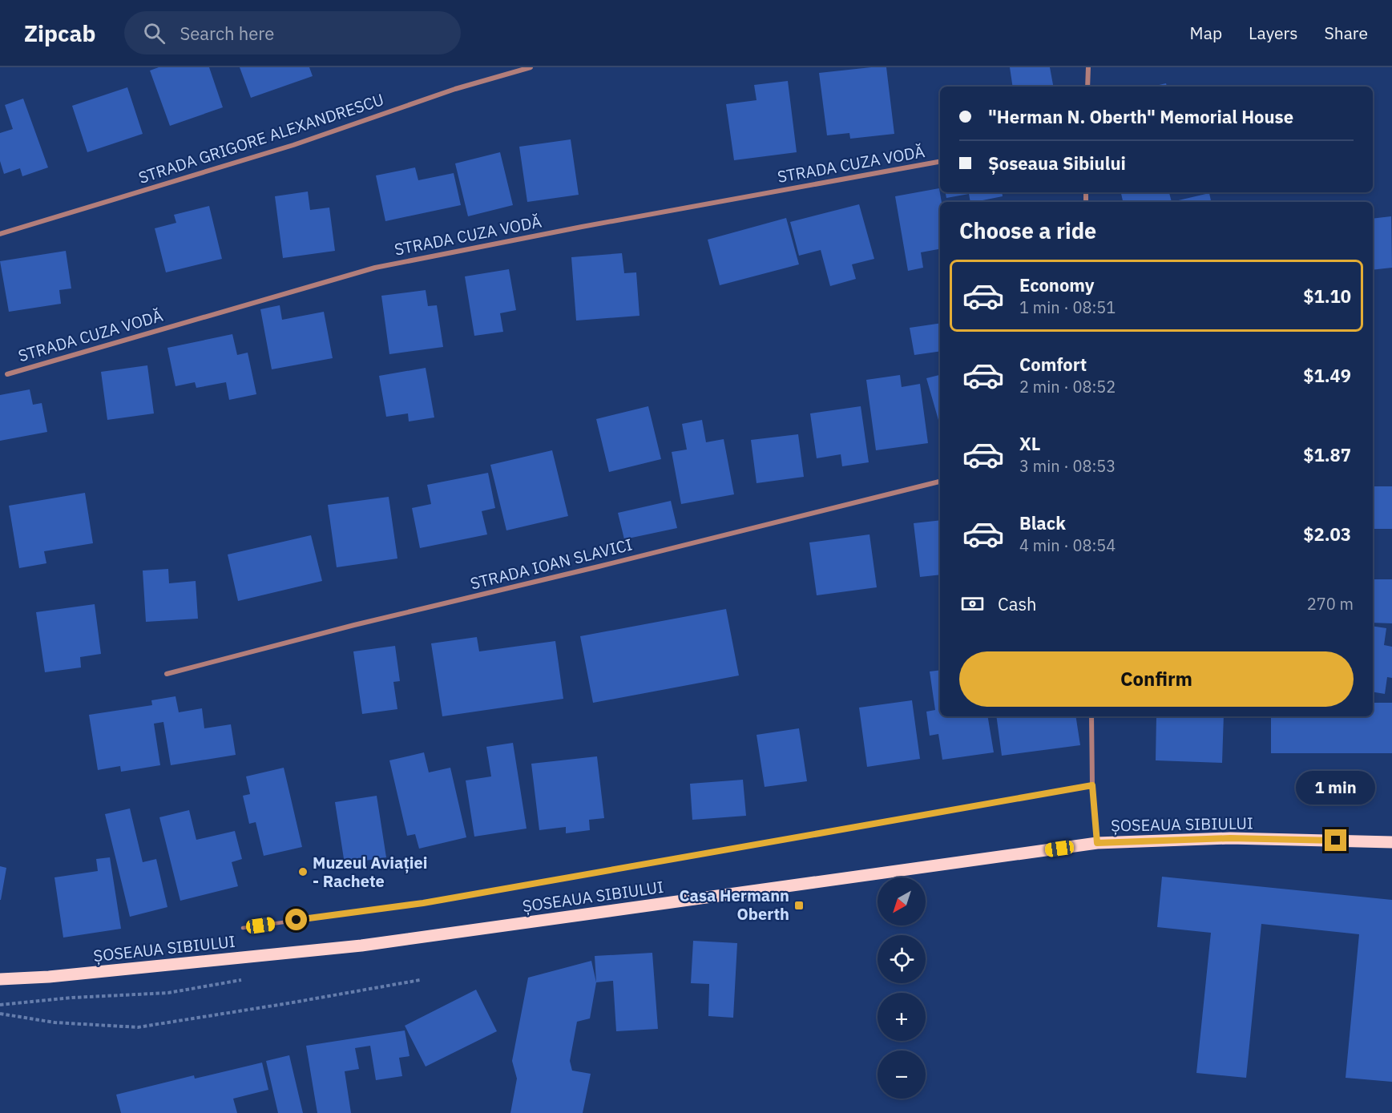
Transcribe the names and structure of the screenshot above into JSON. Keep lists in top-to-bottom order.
{
  "streets": {
    "main road": ["ȘOSEAUA SIBIULUI"],
    "street": ["STRADA GRIGORE ALEXANDRESCU", "STRADA CUZA VODĂ", "STRADA IOAN SLAVICI"]
  },
  "places": {
    "other": ["Muzeul Aviației - Rachete"],
    "transit": ["Casa Hermann Oberth"]
  },
  "north": "bottom left",
  "page": {
    "header": "Zipcab",
    "search": "Search here",
    "nav": ["Map", "Layers", "Share"],
    "banner": ["\"Herman N. Oberth\" Memorial House", "Șoseaua Sibiului"],
    "heading": "Choose a ride",
    "list": [
      {
        "name": "Economy",
        "note": "1 min · 08:51",
        "value": "$1.10"
      },
      {
        "name": "Comfort",
        "note": "2 min · 08:52",
        "value": "$1.49"
      },
      {
        "name": "XL",
        "note": "3 min · 08:53",
        "value": "$1.87"
      },
      {
        "name": "Black",
        "note": "4 min · 08:54",
        "value": "$2.03"
      }
    ],
    "pay": ["Cash", "270 m"],
    "buttons": "Confirm",
    "bubble": "1 min",
    "map_buttons": ["+", "−"]
  }
}
